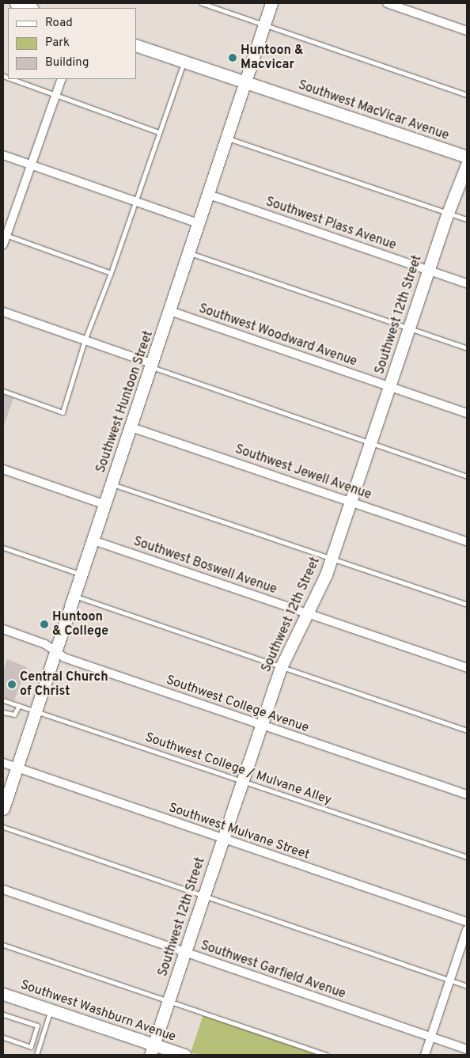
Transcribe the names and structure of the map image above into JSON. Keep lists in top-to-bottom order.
{
  "streets": {
    "main road": [
      "Southwest MacVicar Avenue",
      "Southwest 12th Street",
      "Southwest Huntoon Street",
      "Southwest Washburn Avenue"
    ],
    "street": [
      "Southwest Plass Avenue",
      "Southwest Woodward Avenue",
      "Southwest Jewell Avenue",
      "Southwest Boswell Avenue",
      "Southwest College Avenue",
      "Southwest Mulvane Street",
      "Southwest Garfield Avenue"
    ],
    "lane": ["Southwest College / Mulvane Alley"]
  },
  "crossings": [
    ["Southwest MacVicar Avenue", "Southwest Huntoon Street"],
    ["Southwest Plass Avenue", "Southwest 12th Street"],
    ["Southwest Plass Avenue", "Southwest Huntoon Street"],
    ["Southwest 12th Street", "Southwest Woodward Avenue"],
    ["Southwest 12th Street", "Southwest Jewell Avenue"],
    ["Southwest 12th Street", "Southwest Boswell Avenue"],
    ["Southwest 12th Street", "Southwest College Avenue"],
    ["Southwest 12th Street", "Southwest College / Mulvane Alley"],
    ["Southwest 12th Street", "Southwest Mulvane Street"],
    ["Southwest 12th Street", "Southwest Garfield Avenue"],
    ["Southwest 12th Street", "Southwest Washburn Avenue"],
    ["Southwest Woodward Avenue", "Southwest Huntoon Street"],
    ["Southwest Huntoon Street", "Southwest Jewell Avenue"],
    ["Southwest Huntoon Street", "Southwest Boswell Avenue"],
    ["Southwest Huntoon Street", "Southwest College Avenue"],
    ["Southwest Huntoon Street", "Southwest College / Mulvane Alley"],
    ["Southwest Huntoon Street", "Southwest Mulvane Street"]
  ],
  "places": ["Huntoon & Macvicar", "Huntoon & College", "Central Church of Christ"],
  "legend": ["Road", "Park", "Building"]
}
